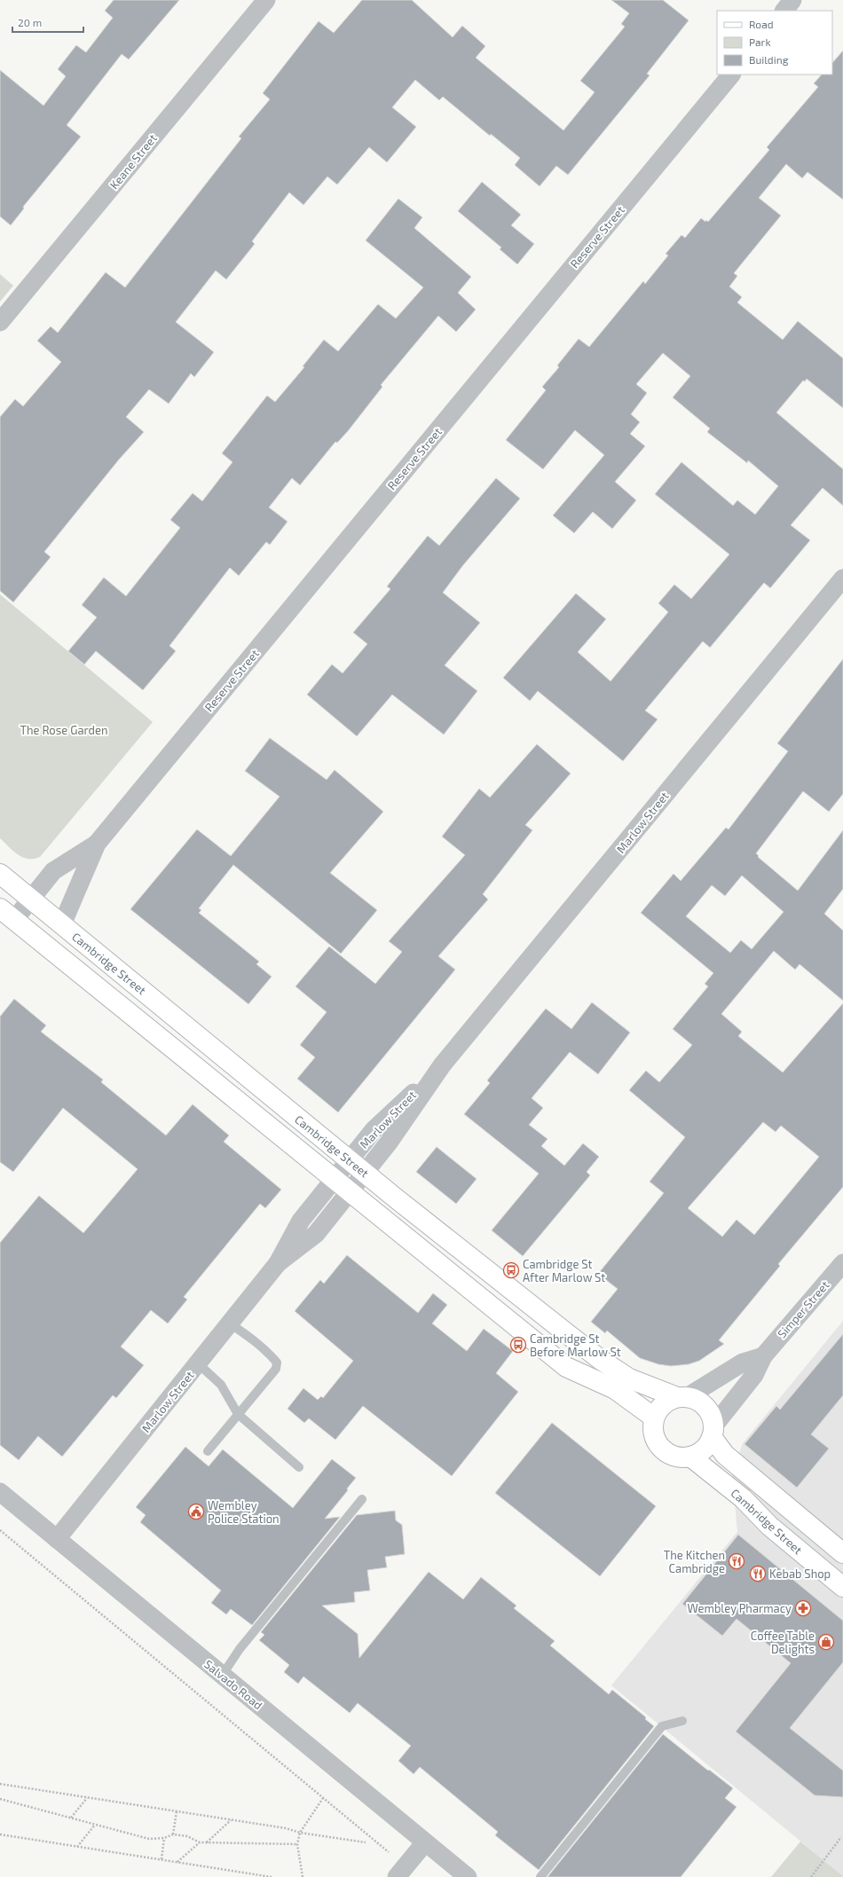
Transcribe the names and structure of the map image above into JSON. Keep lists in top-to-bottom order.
{
  "streets": {
    "main road": ["Cambridge Street"],
    "street": [
      "Keane Street",
      "Reserve Street",
      "Marlow Street",
      "Simper Street",
      "Salvado Road"
    ]
  },
  "crossings": [
    ["Reserve Street", "Cambridge Street"],
    ["Marlow Street", "Cambridge Street"],
    ["Marlow Street", "Salvado Road"],
    ["Cambridge Street", "Simper Street"]
  ],
  "parks": ["The Rose Garden"],
  "places": {
    "bus stop": ["Cambridge St After Marlow St", "Cambridge St Before Marlow St"],
    "public building": ["Wembley Police Station"],
    "restaurant": ["The Kitchen Cambridge", "Kebab Shop"],
    "pharmacy": ["Wembley Pharmacy"],
    "shop": ["Coffee Table Delights"]
  },
  "legend": ["Road", "Park", "Building"],
  "scale_bar": "20 m"
}
